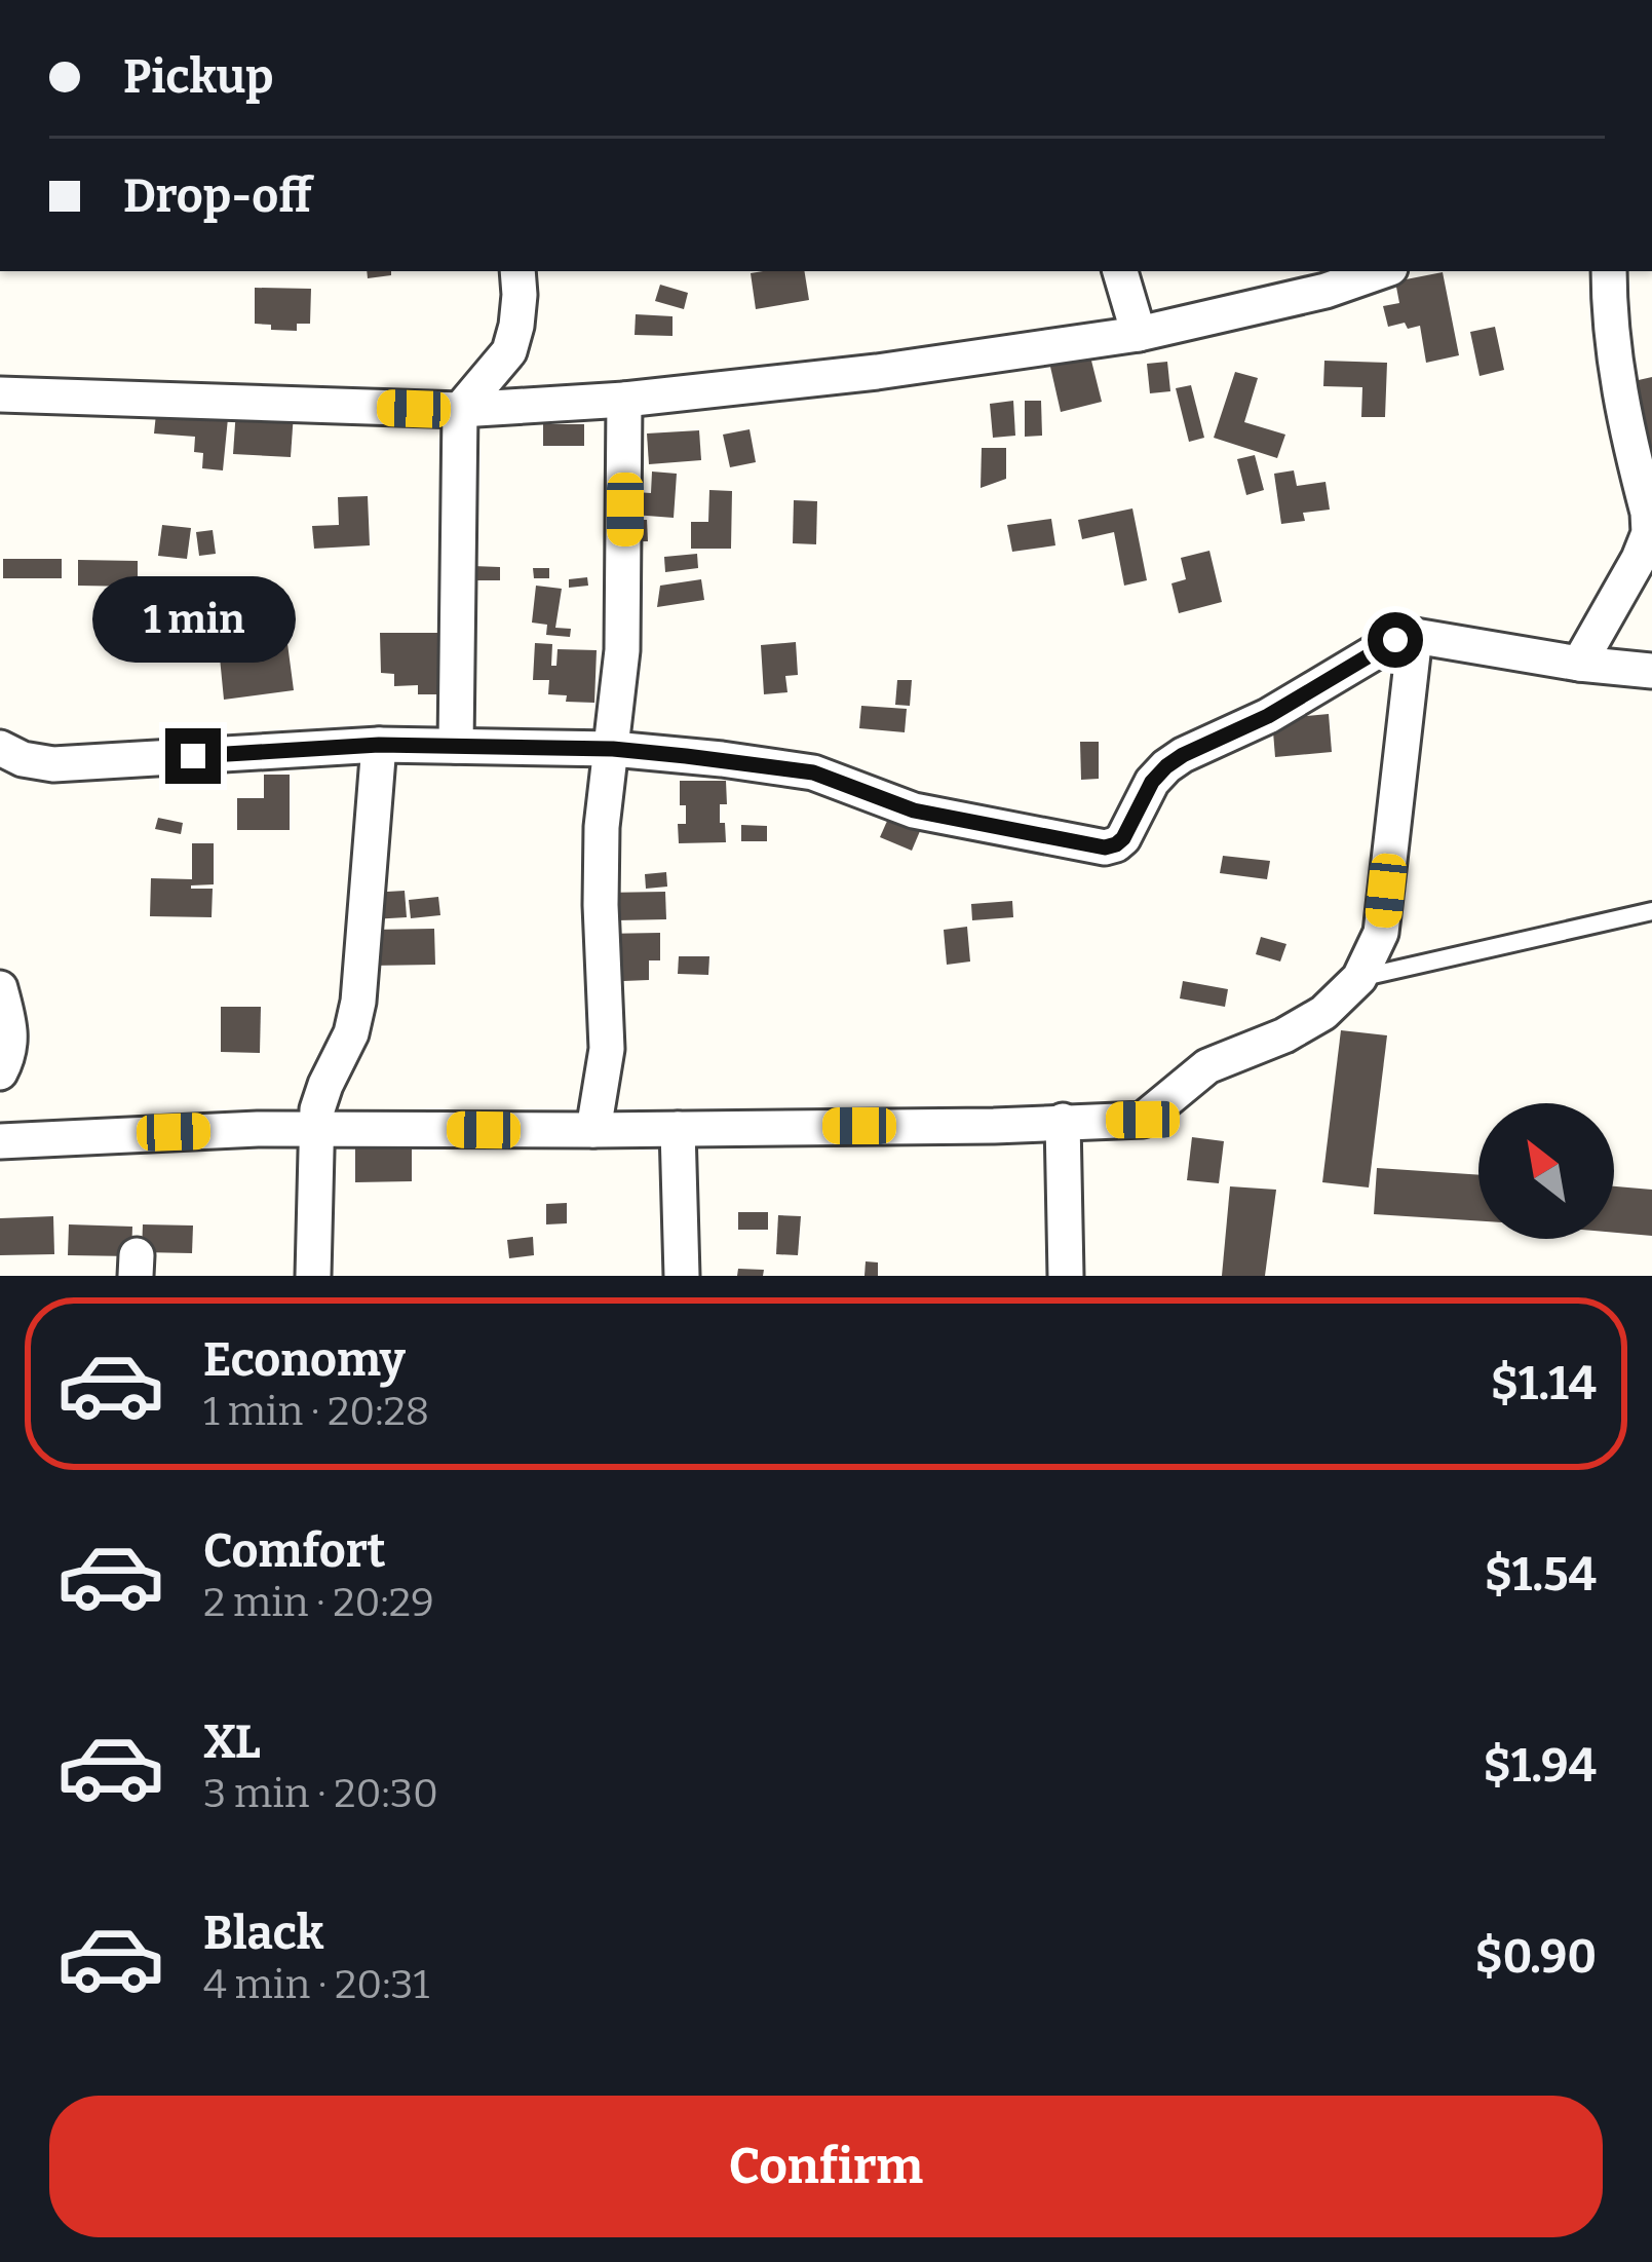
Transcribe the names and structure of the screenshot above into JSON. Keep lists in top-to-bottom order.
{
  "north": "top left",
  "page": {
    "banner": ["Pickup", "Drop-off"],
    "bubble": "1 min",
    "list": [
      {
        "name": "Economy",
        "note": "1 min · 20:28",
        "value": "$1.14"
      },
      {
        "name": "Comfort",
        "note": "2 min · 20:29",
        "value": "$1.54"
      },
      {
        "name": "XL",
        "note": "3 min · 20:30",
        "value": "$1.94"
      },
      {
        "name": "Black",
        "note": "4 min · 20:31",
        "value": "$0.90"
      }
    ],
    "buttons": "Confirm"
  }
}
